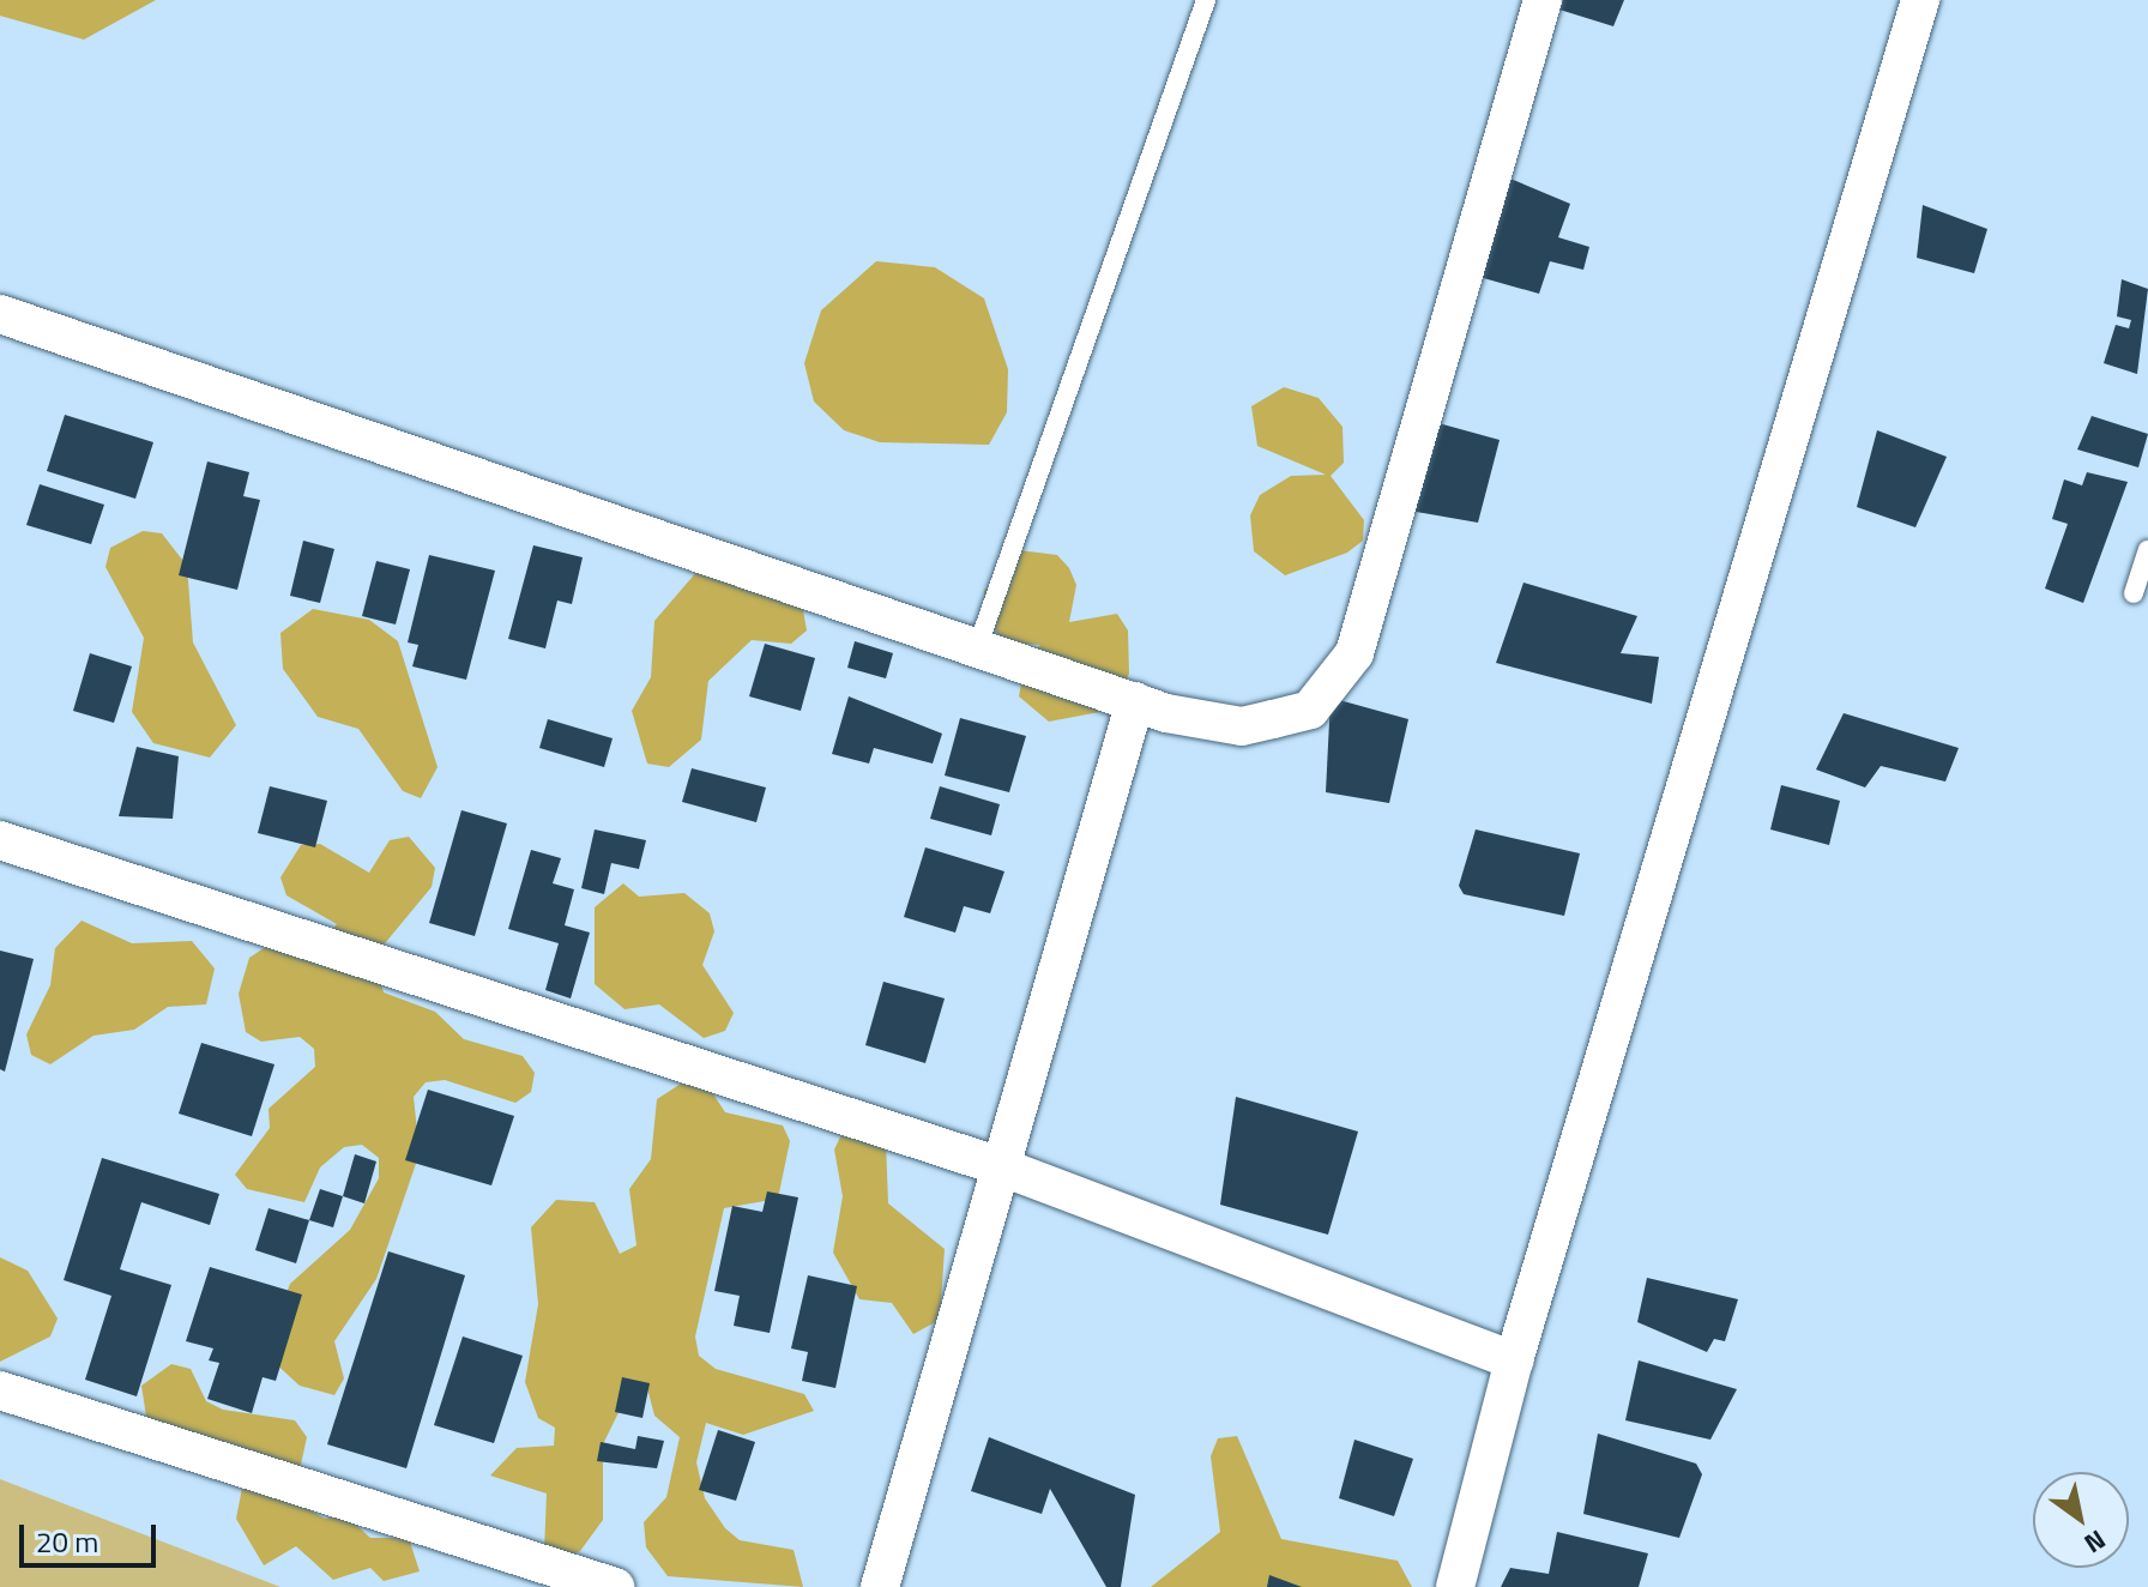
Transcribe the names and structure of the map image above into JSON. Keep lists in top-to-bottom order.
{
  "scale_bar": "20 m",
  "north": "bottom right"
}
